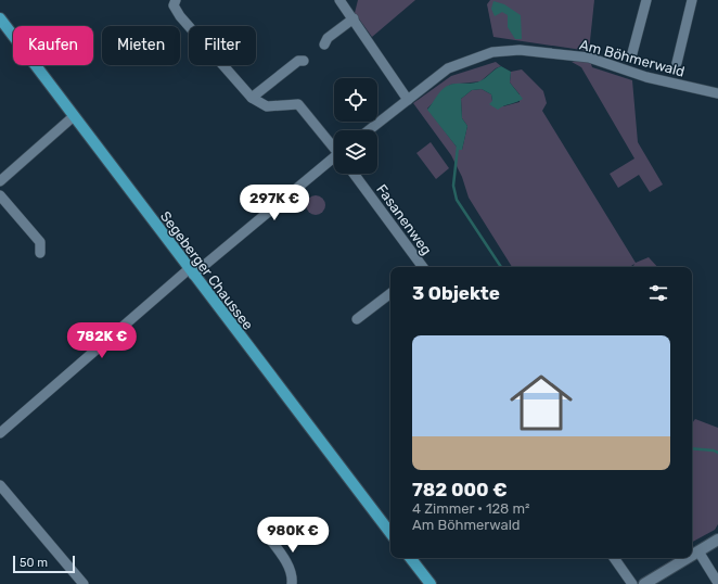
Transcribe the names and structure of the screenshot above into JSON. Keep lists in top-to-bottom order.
{
  "streets": {
    "main road": ["Segeberger Chaussee"],
    "street": ["Am Böhmerwald", "Fasanenweg"]
  },
  "scale_bar": "50 m",
  "page": {
    "chip": ["Kaufen", "Mieten", "Filter"],
    "price": ["297K €", "782K €", "980K €"],
    "heading": "3 Objekte",
    "list": [
      {
        "name": "782 000 €",
        "note": "4 Zimmer · 128 m² · Am Böhmerwald"
      }
    ],
    "scale": "50 m"
  }
}
